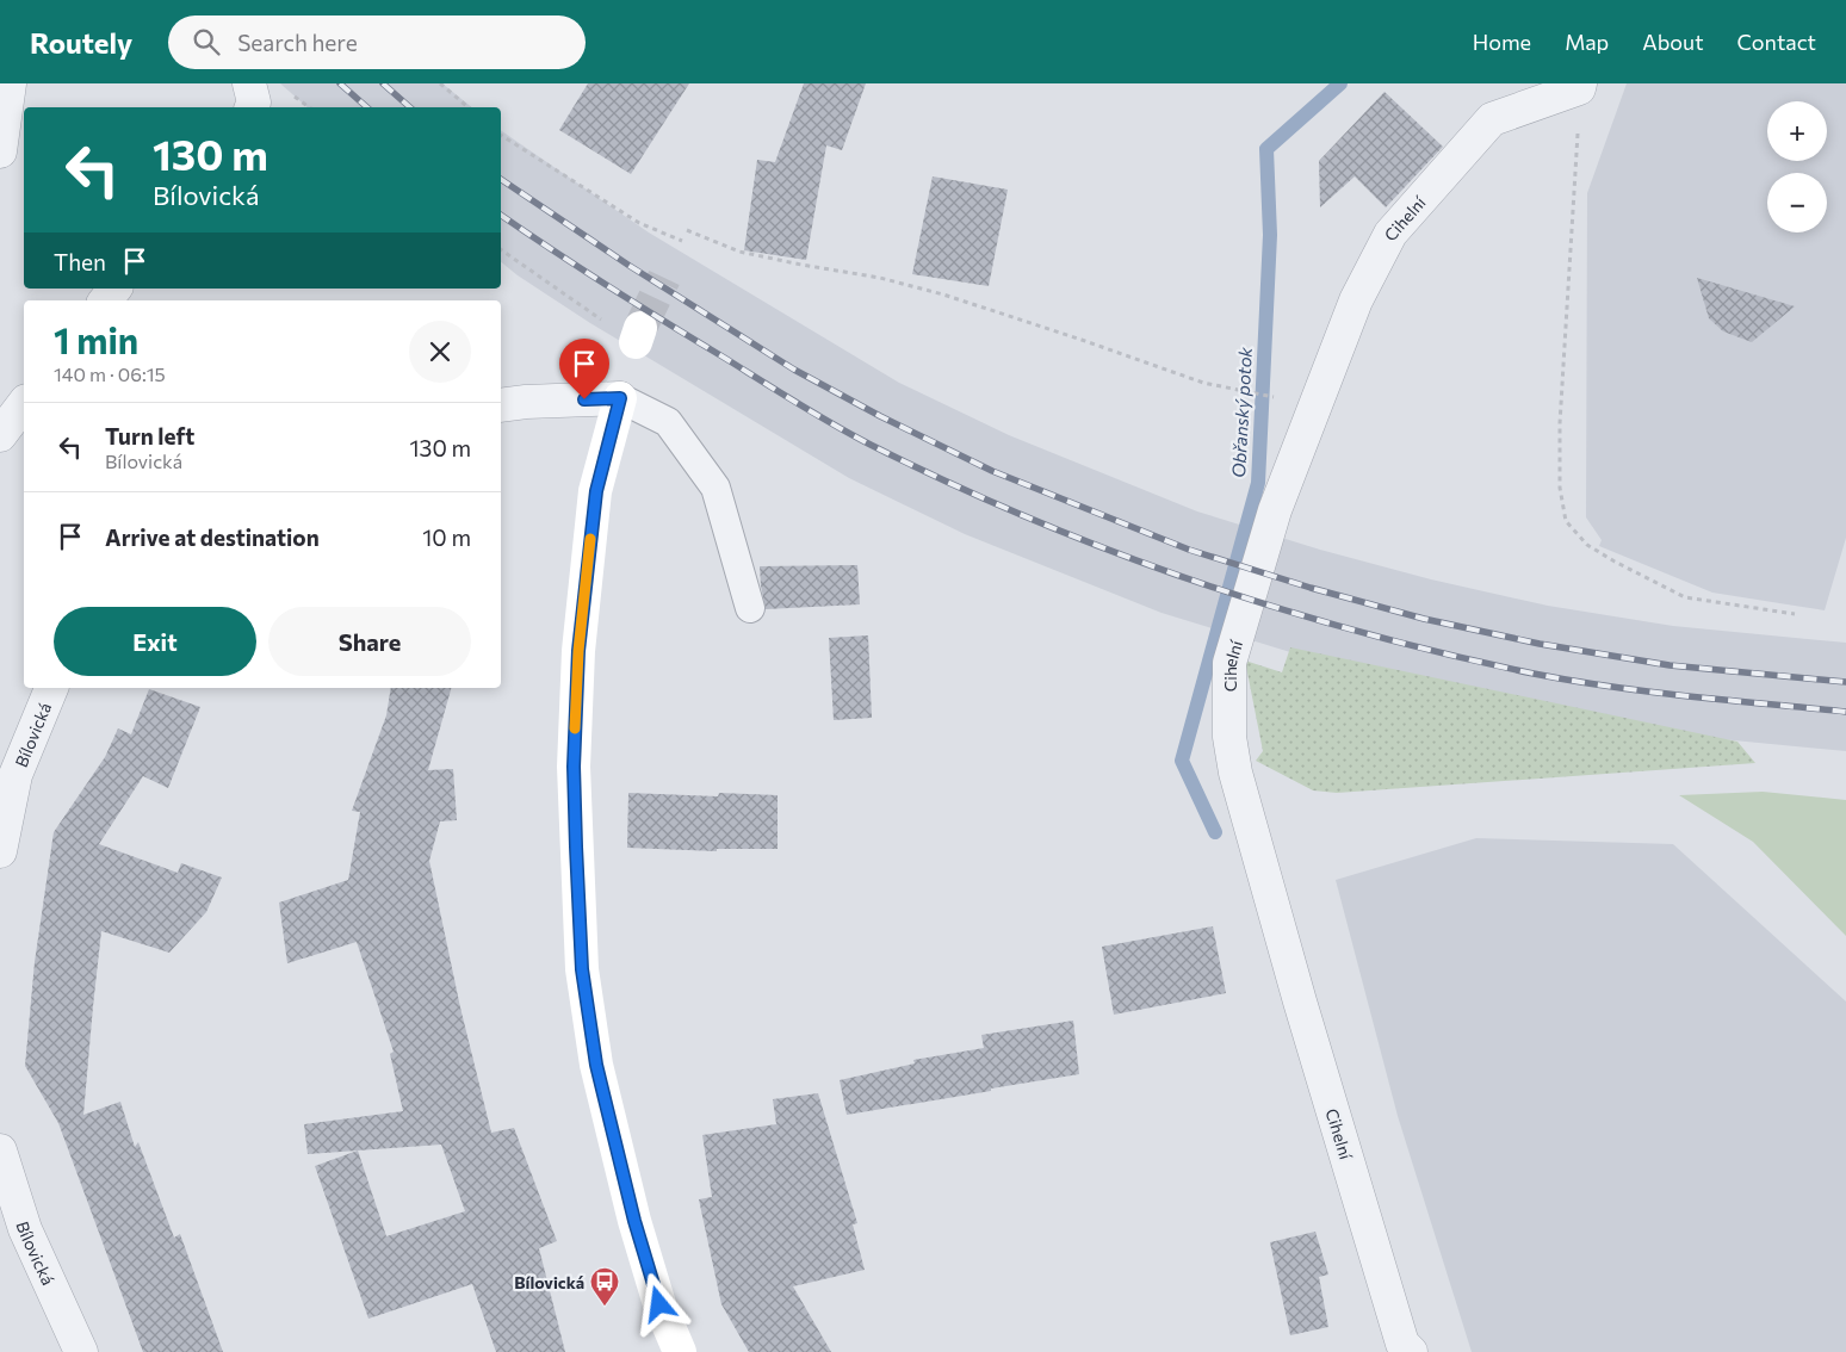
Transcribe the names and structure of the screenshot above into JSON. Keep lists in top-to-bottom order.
{
  "streets": {
    "street": ["Cihelní", "Bílovická"]
  },
  "water": ["Obřanský potok"],
  "places": {
    "bus stop": ["Bílovická"]
  },
  "page": {
    "header": "Routely",
    "search": "Search here",
    "nav": [
      "Home",
      "Map",
      "About",
      "Contact"
    ],
    "map_buttons": ["+", "−"],
    "turn": ["130 m", "Bílovická"],
    "then": "Then",
    "heading": ["1 min", "140 m · 06:15"],
    "list": [
      {
        "name": "Turn left",
        "note": "Bílovická",
        "value": "130 m"
      },
      {
        "name": "Arrive at destination",
        "value": "10 m"
      }
    ],
    "buttons": ["Exit", "Share"]
  }
}
